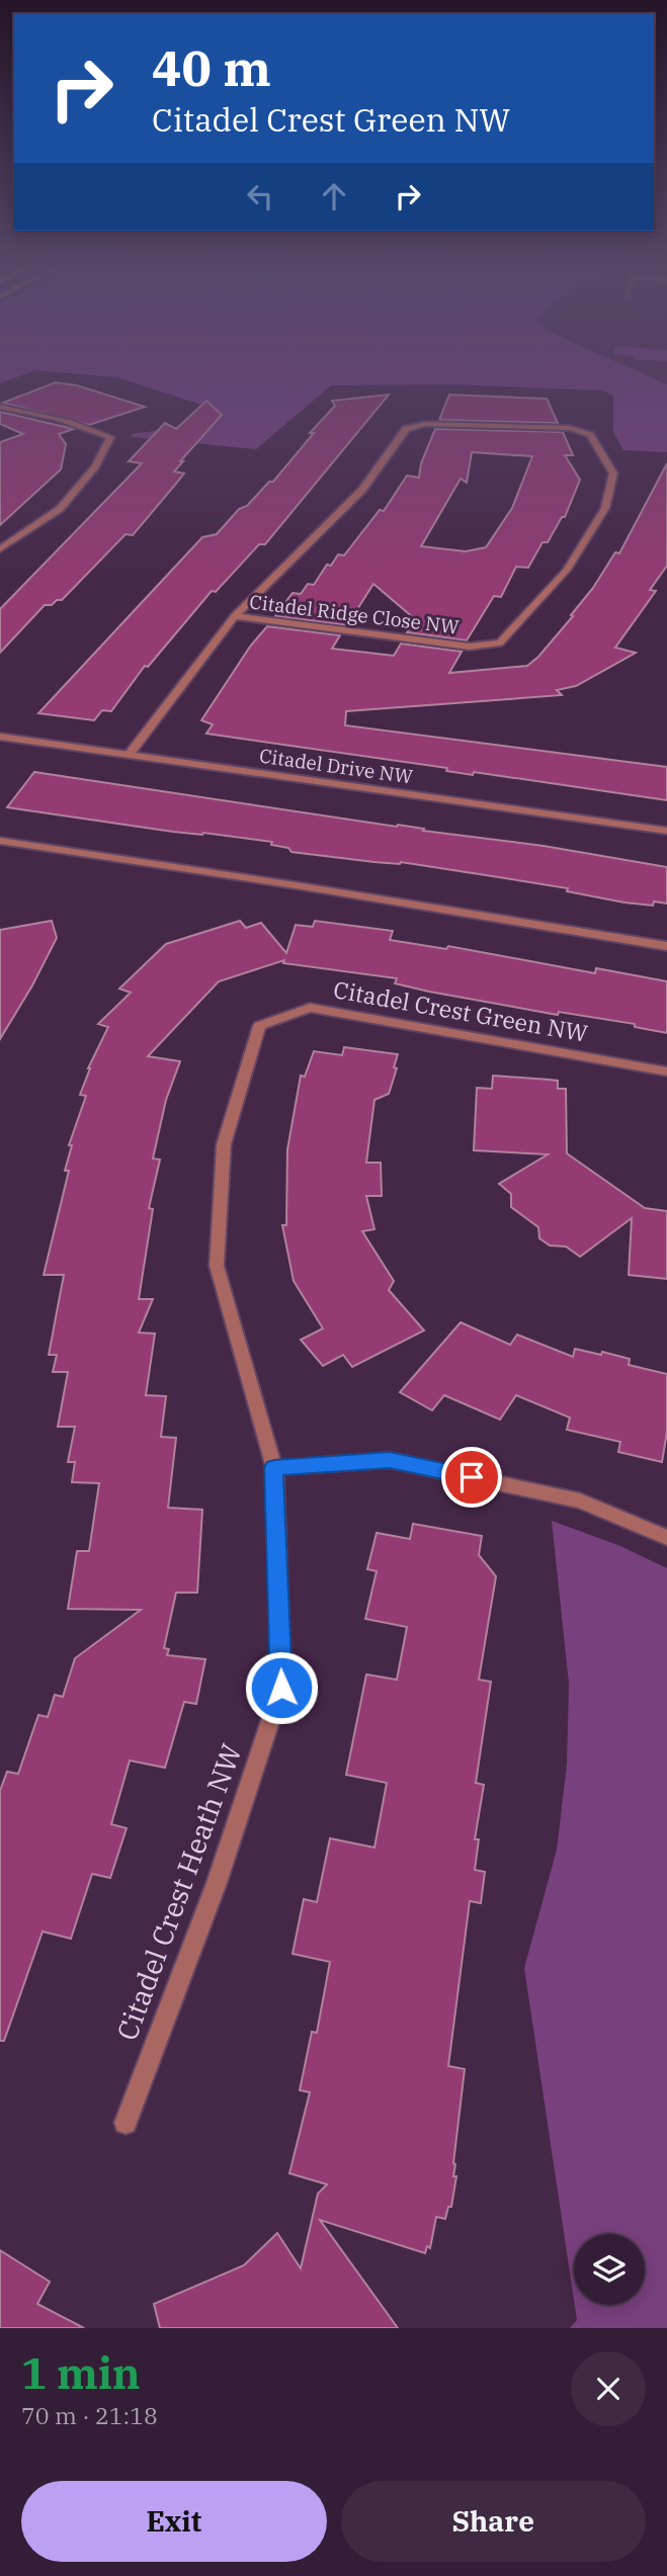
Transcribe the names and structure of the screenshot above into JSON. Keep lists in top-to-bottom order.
{
  "streets": {
    "street": [
      "Citadel Ridge Close NW",
      "Citadel Drive NW",
      "Citadel Crest Green NW",
      "Citadel Crest Heath NW"
    ]
  },
  "crossings": [
    ["Citadel Ridge Close NW", "Citadel Drive NW"],
    ["Citadel Crest Green NW", "Citadel Crest Heath NW"]
  ],
  "page": {
    "turn": ["40 m", "Citadel Crest Green NW"],
    "heading": ["1 min", "70 m · 21:18"],
    "buttons": ["Exit", "Share"]
  }
}
